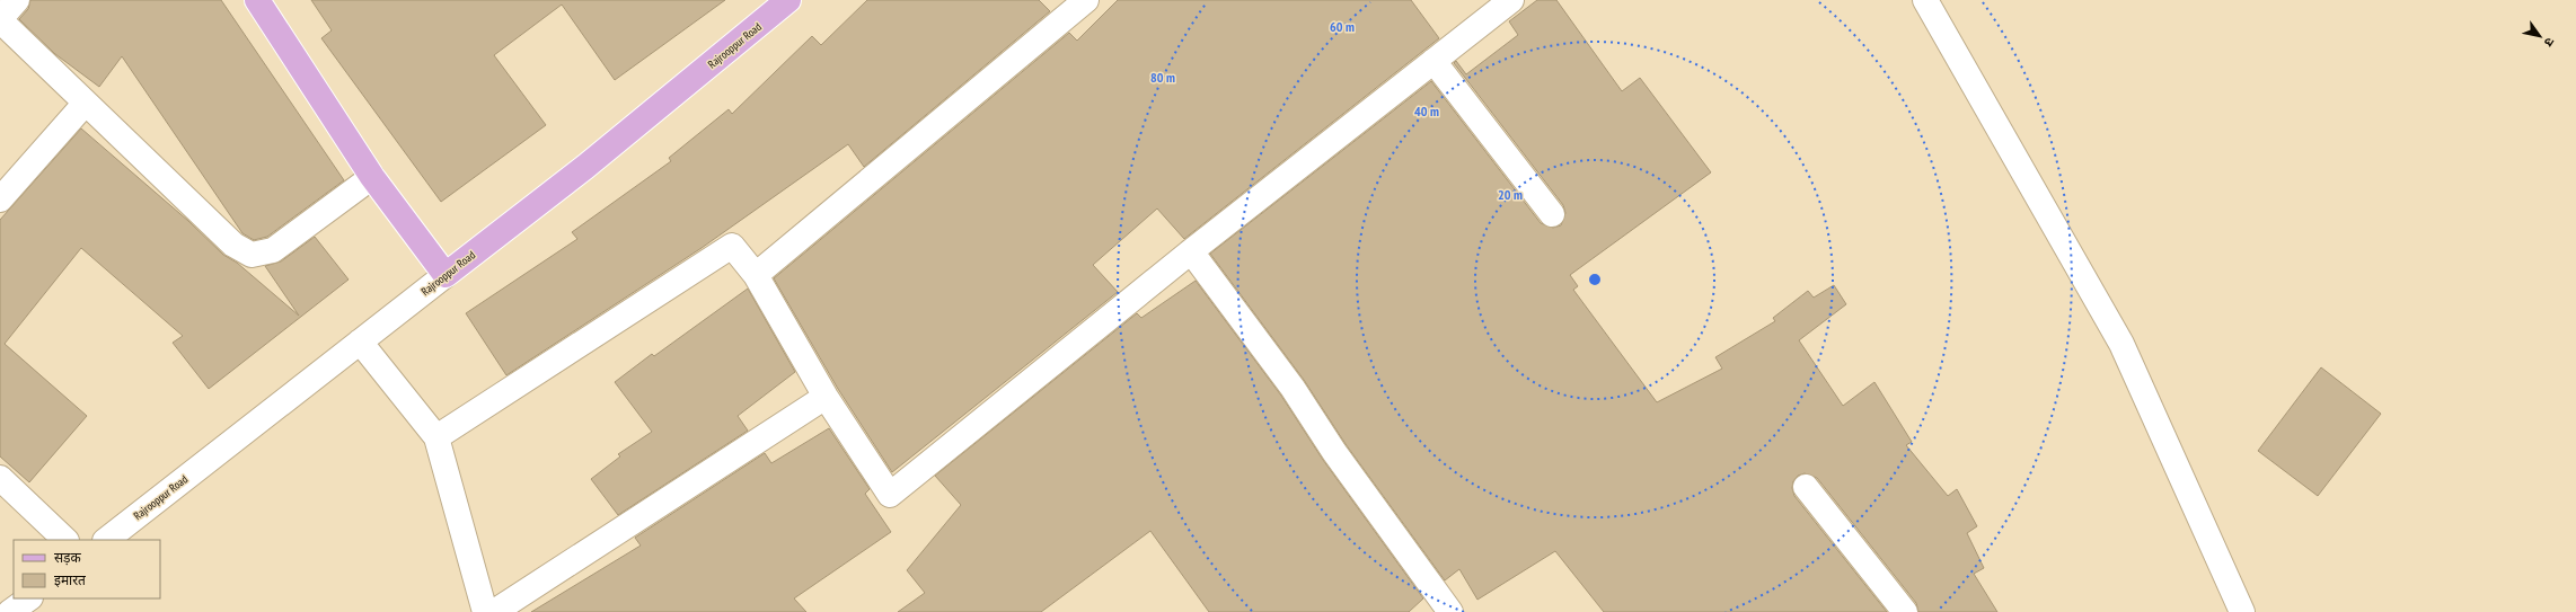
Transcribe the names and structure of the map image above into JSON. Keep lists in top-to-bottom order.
{
  "streets": {
    "main road": ["Rajrooppur Road"]
  },
  "legend": ["सड़क", "इमारत"],
  "north": "bottom right",
  "rings": [
    "60 m",
    "80 m",
    "40 m",
    "20 m"
  ]
}
